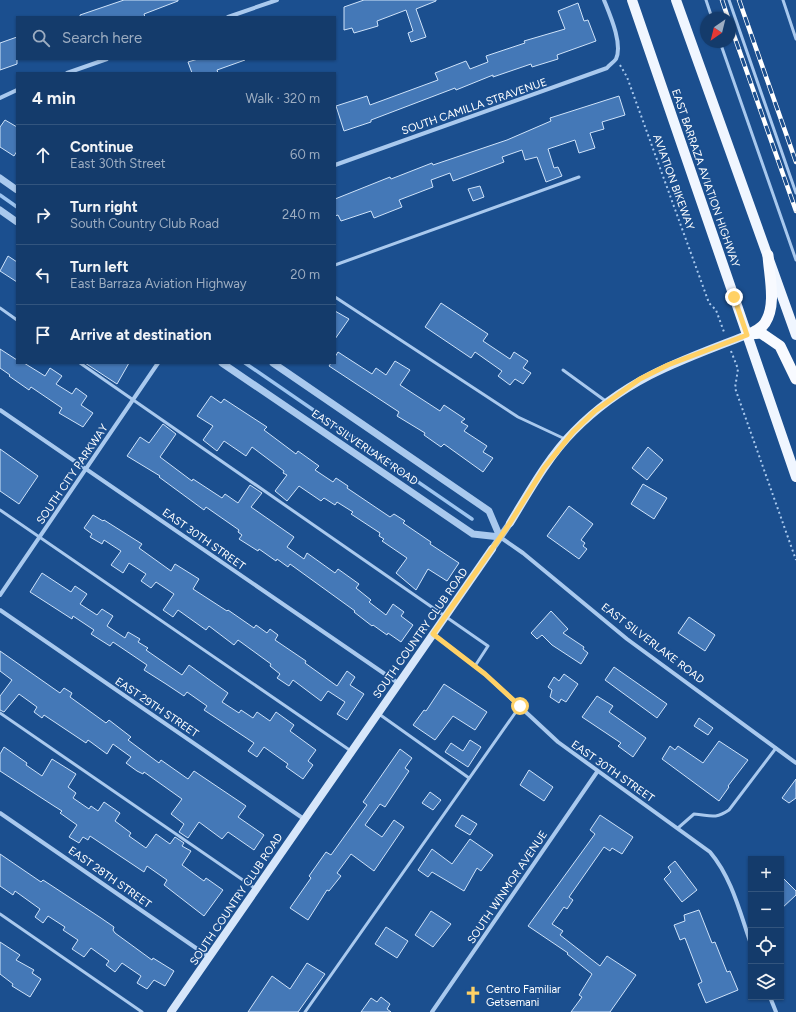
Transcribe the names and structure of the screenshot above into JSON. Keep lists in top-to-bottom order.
{
  "streets": {
    "main road": ["EAST BARRAZA AVIATION HIGHWAY", "SOUTH COUNTRY CLUB ROAD"],
    "street": [
      "SOUTH CAMILLA STRAVENUE",
      "EAST SILVERLAKE ROAD",
      "SOUTH CITY PARKWAY",
      "EAST 30TH STREET",
      "EAST 29TH STREET",
      "EAST 28TH STREET",
      "SOUTH WINMOR AVENUE"
    ],
    "path": ["AVIATION BIKEWAY"]
  },
  "crossings": [
    ["SOUTH CAMILLA STRAVENUE", "AVIATION BIKEWAY"],
    ["EAST BARRAZA AVIATION HIGHWAY", "SOUTH COUNTRY CLUB ROAD"],
    ["EAST SILVERLAKE ROAD", "SOUTH COUNTRY CLUB ROAD"],
    ["SOUTH CITY PARKWAY", "EAST 30TH STREET"],
    ["EAST 30TH STREET", "SOUTH COUNTRY CLUB ROAD"],
    ["EAST 30TH STREET", "SOUTH WINMOR AVENUE"],
    ["SOUTH COUNTRY CLUB ROAD", "EAST 29TH STREET"],
    ["SOUTH COUNTRY CLUB ROAD", "EAST 28TH STREET"]
  ],
  "places": {
    "church": ["Centro Familiar Getsemani"]
  },
  "north": "bottom left",
  "page": {
    "search": "Search here",
    "heading": ["4 min", "Walk · 320 m"],
    "list": [
      ["Continue", "East 30th Street", "60 m"],
      ["Turn right", "South Country Club Road", "240 m"],
      ["Turn left", "East Barraza Aviation Highway", "20 m"],
      "Arrive at destination"
    ],
    "map_buttons": ["+", "−"]
  }
}
